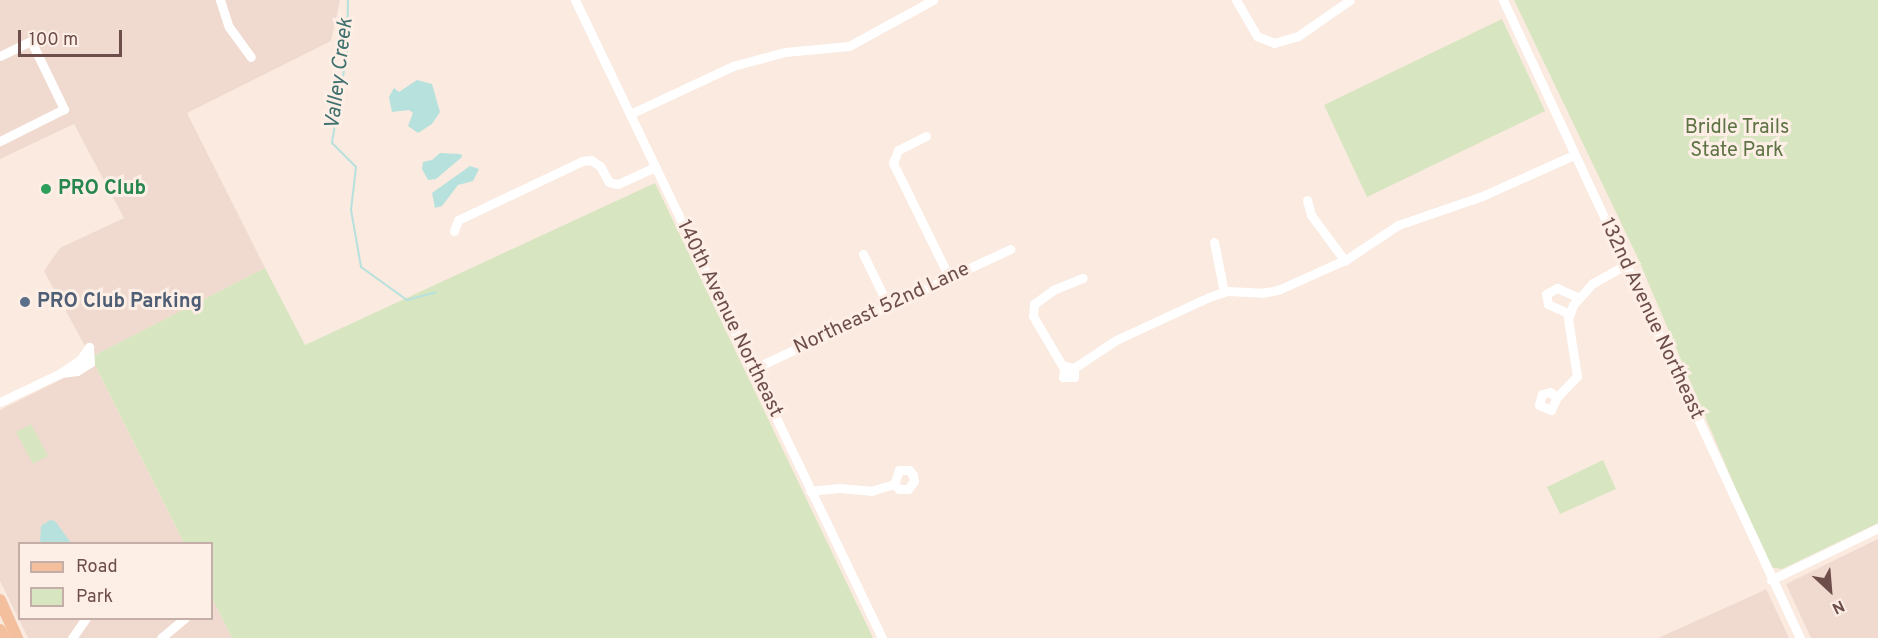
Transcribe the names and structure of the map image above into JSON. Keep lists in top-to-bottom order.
{
  "streets": {
    "street": ["Northeast 52nd Lane", "140th Avenue Northeast", "132nd Avenue Northeast"]
  },
  "crossings": [
    ["Northeast 52nd Lane", "140th Avenue Northeast"]
  ],
  "water": ["Valley Creek"],
  "parks": ["Bridle Trails State Park"],
  "places": ["PRO Club", "PRO Club Parking"],
  "legend": ["Road", "Park"],
  "scale_bar": "100 m",
  "north": "bottom right"
}
